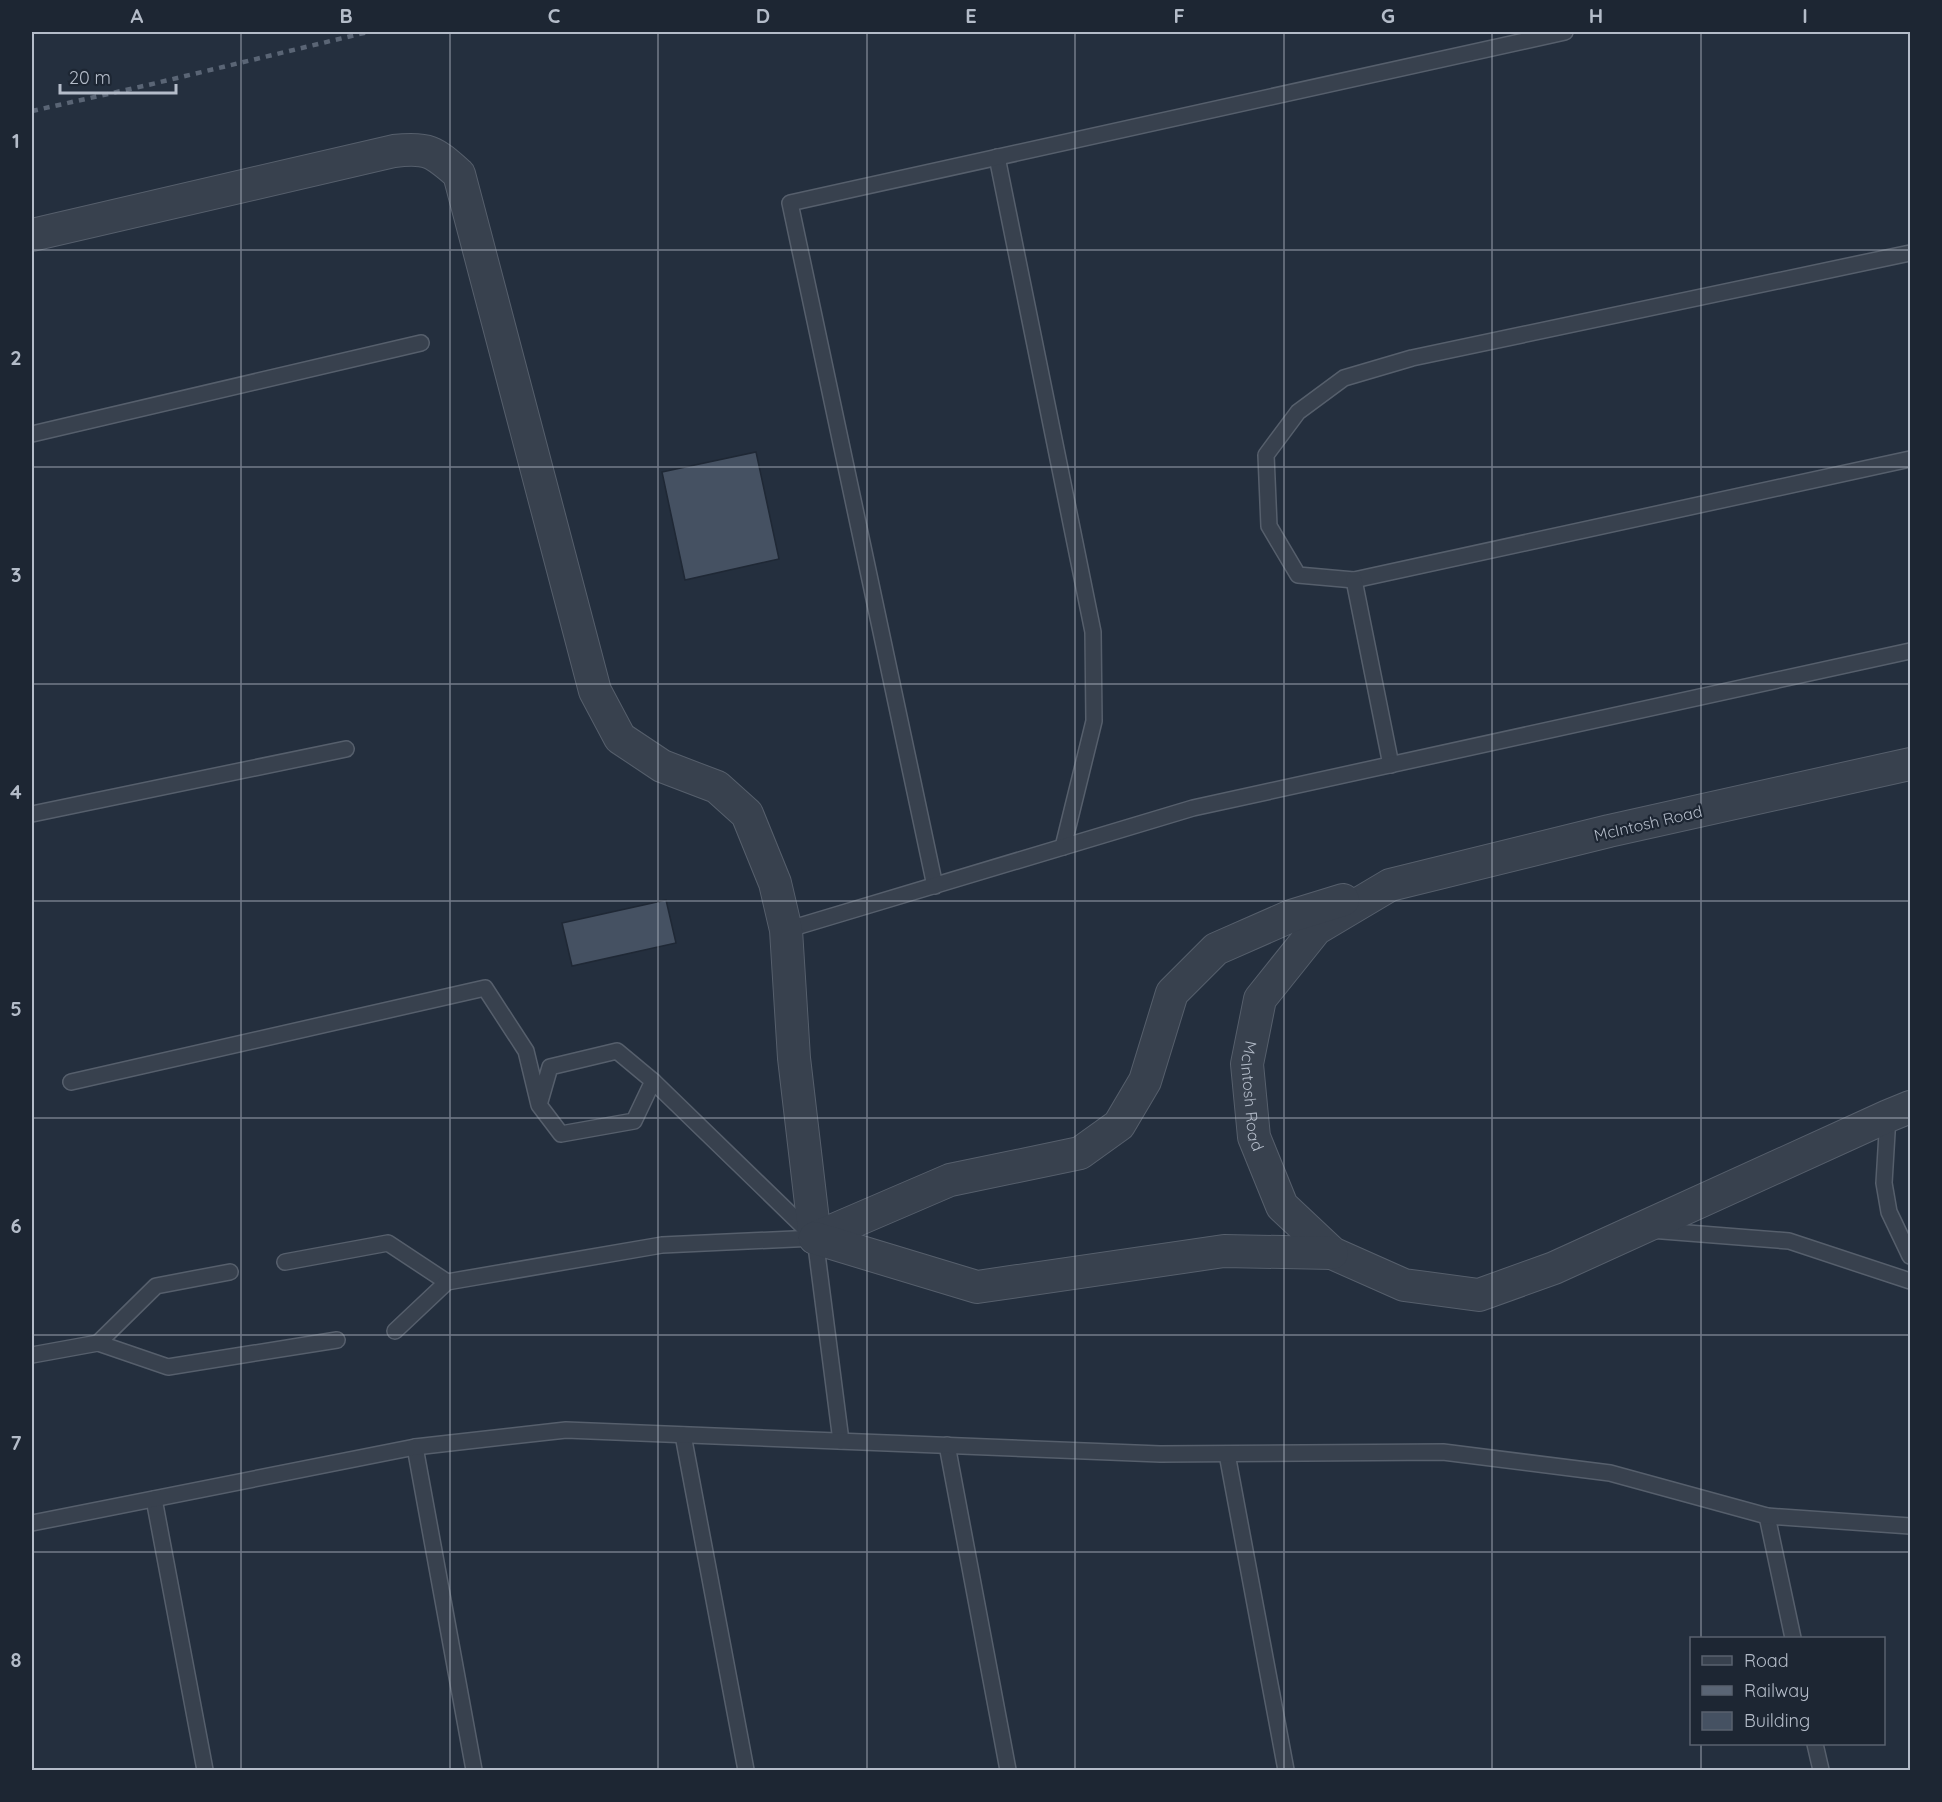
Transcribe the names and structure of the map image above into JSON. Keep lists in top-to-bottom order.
{
  "streets": {
    "street": ["McIntosh Road"]
  },
  "legend": ["Road", "Railway", "Building"],
  "scale_bar": "20 m",
  "grid": {
    "columns": [
      "A",
      "B",
      "C",
      "D",
      "E",
      "F",
      "G",
      "H",
      "I"
    ],
    "rows": [
      "1",
      "2",
      "3",
      "4",
      "5",
      "6",
      "7",
      "8"
    ]
  }
}
